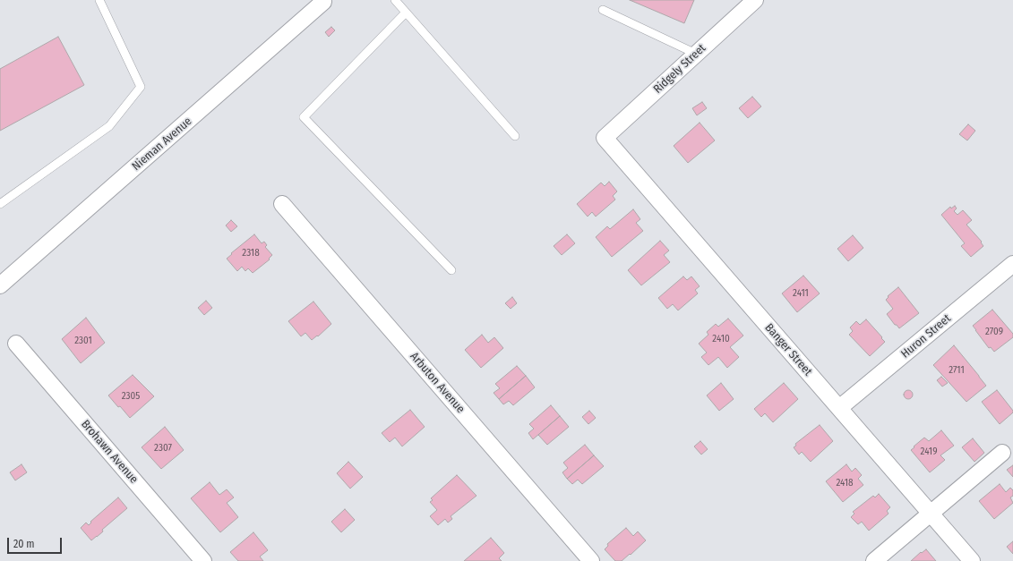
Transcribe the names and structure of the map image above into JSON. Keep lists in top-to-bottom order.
{
  "streets": {
    "street": [
      "Ridgely Street",
      "Nieman Avenue",
      "Huron Street",
      "Banger Street",
      "Arbuton Avenue",
      "Brohawn Avenue"
    ]
  },
  "crossings": [
    ["Ridgely Street", "Banger Street"],
    ["Huron Street", "Banger Street"]
  ],
  "house_numbers": [
    "2318",
    "2411",
    "2709",
    "2410",
    "2301",
    "2711",
    "2305",
    "2307",
    "2419",
    "2418"
  ],
  "scale_bar": "20 m"
}
